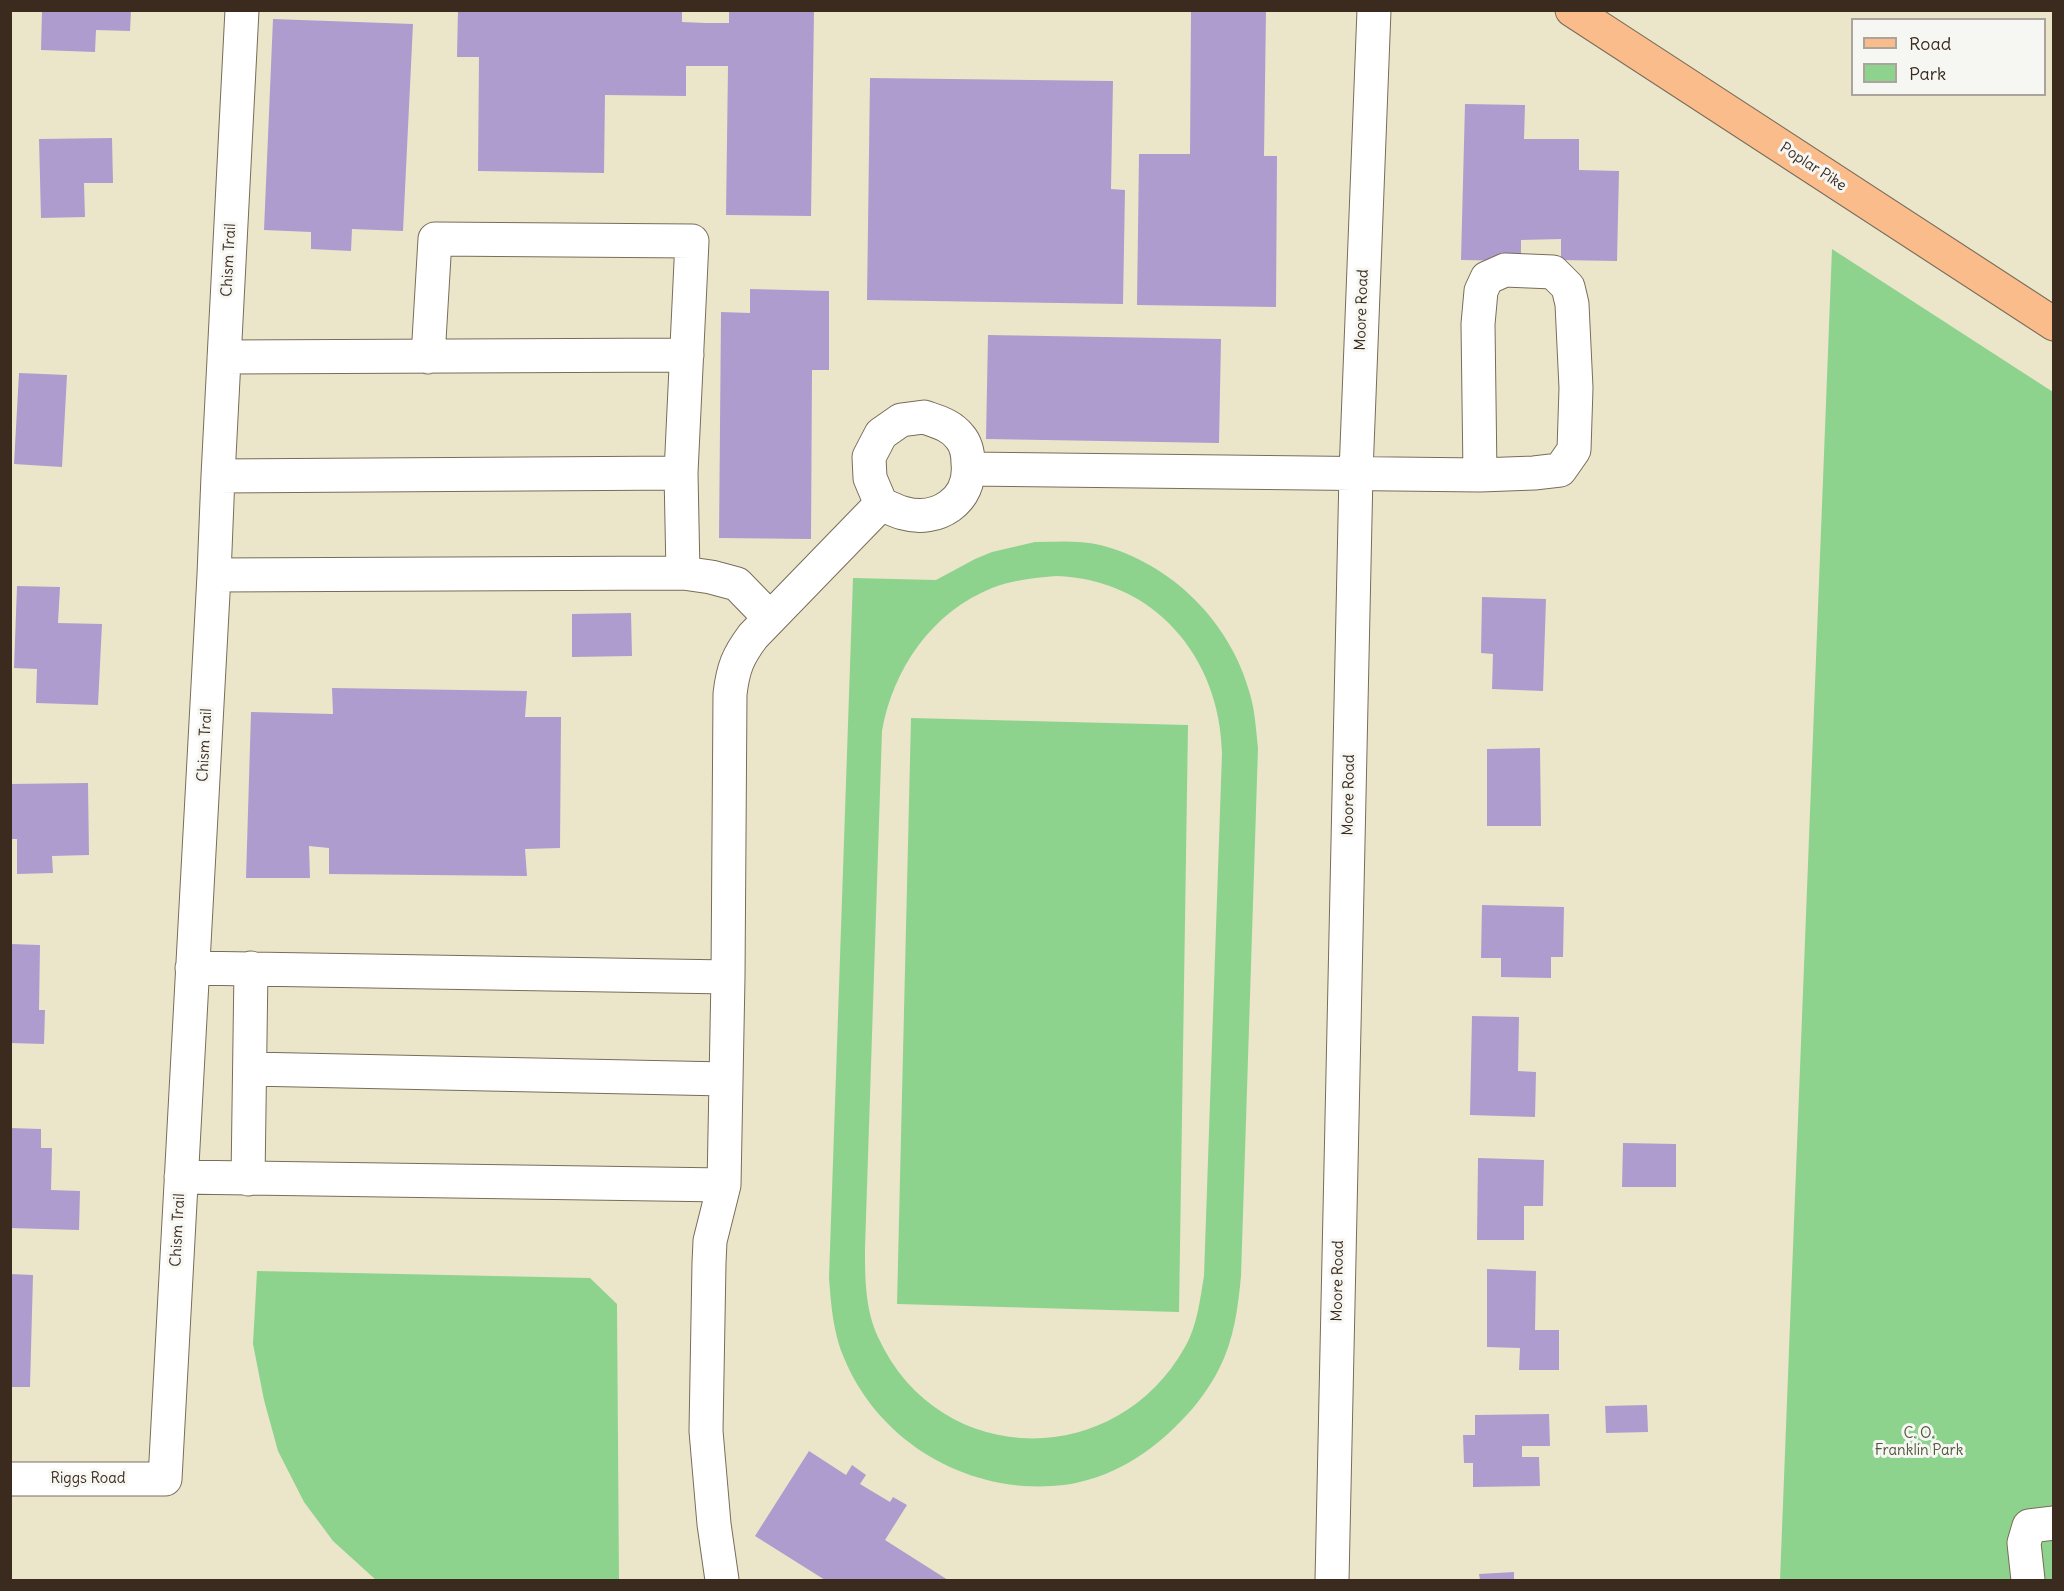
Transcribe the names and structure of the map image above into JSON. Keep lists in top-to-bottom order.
{
  "streets": {
    "main road": ["Poplar Pike"],
    "street": ["Chism Trail", "Moore Road", "Riggs Road"]
  },
  "crossings": [
    ["Chism Trail", "Riggs Road"]
  ],
  "parks": ["C. O. Franklin Park"],
  "legend": ["Road", "Park"]
}
